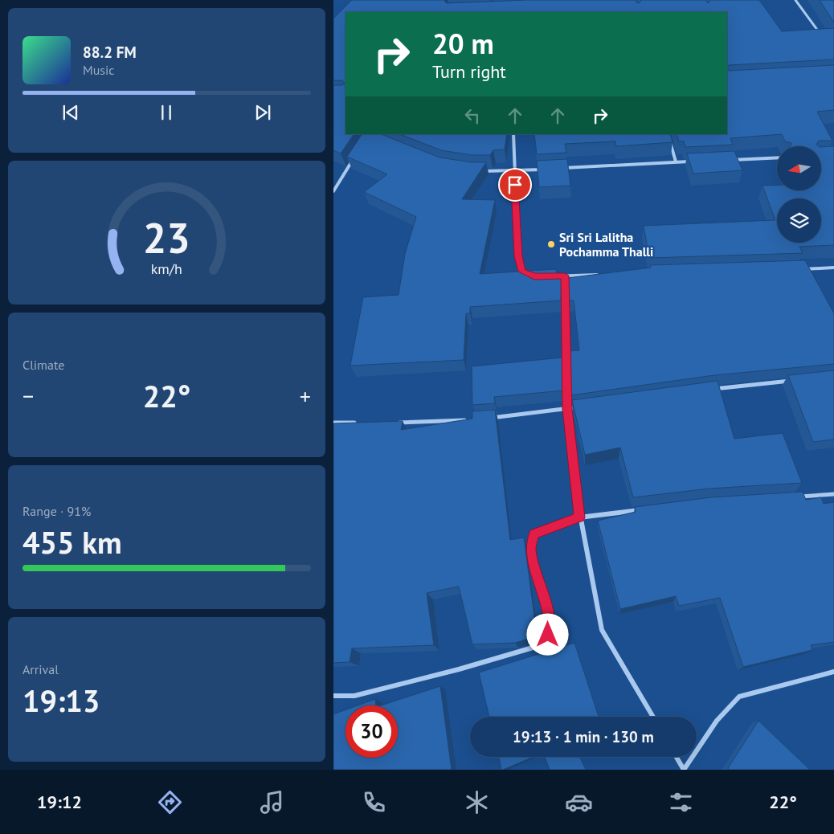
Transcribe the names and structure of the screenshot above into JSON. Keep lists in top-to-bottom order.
{
  "places": ["Sri Sri Lalitha Pochamma Thalli"],
  "north": "left",
  "page": {
    "turn": ["20 m", "Turn right"],
    "song": ["88.2 FM", "Music"],
    "tile": [
      "Climate",
      ["Range · 91%", "455 km"],
      ["Arrival", "19:13"]
    ],
    "heat": ["−", "22°", "+"],
    "limit": "30",
    "trip": "19:13 · 1 min · 130 m",
    "tabs": ["19:12", "22°"],
    "gauge": ["23", "km/h"]
  }
}
